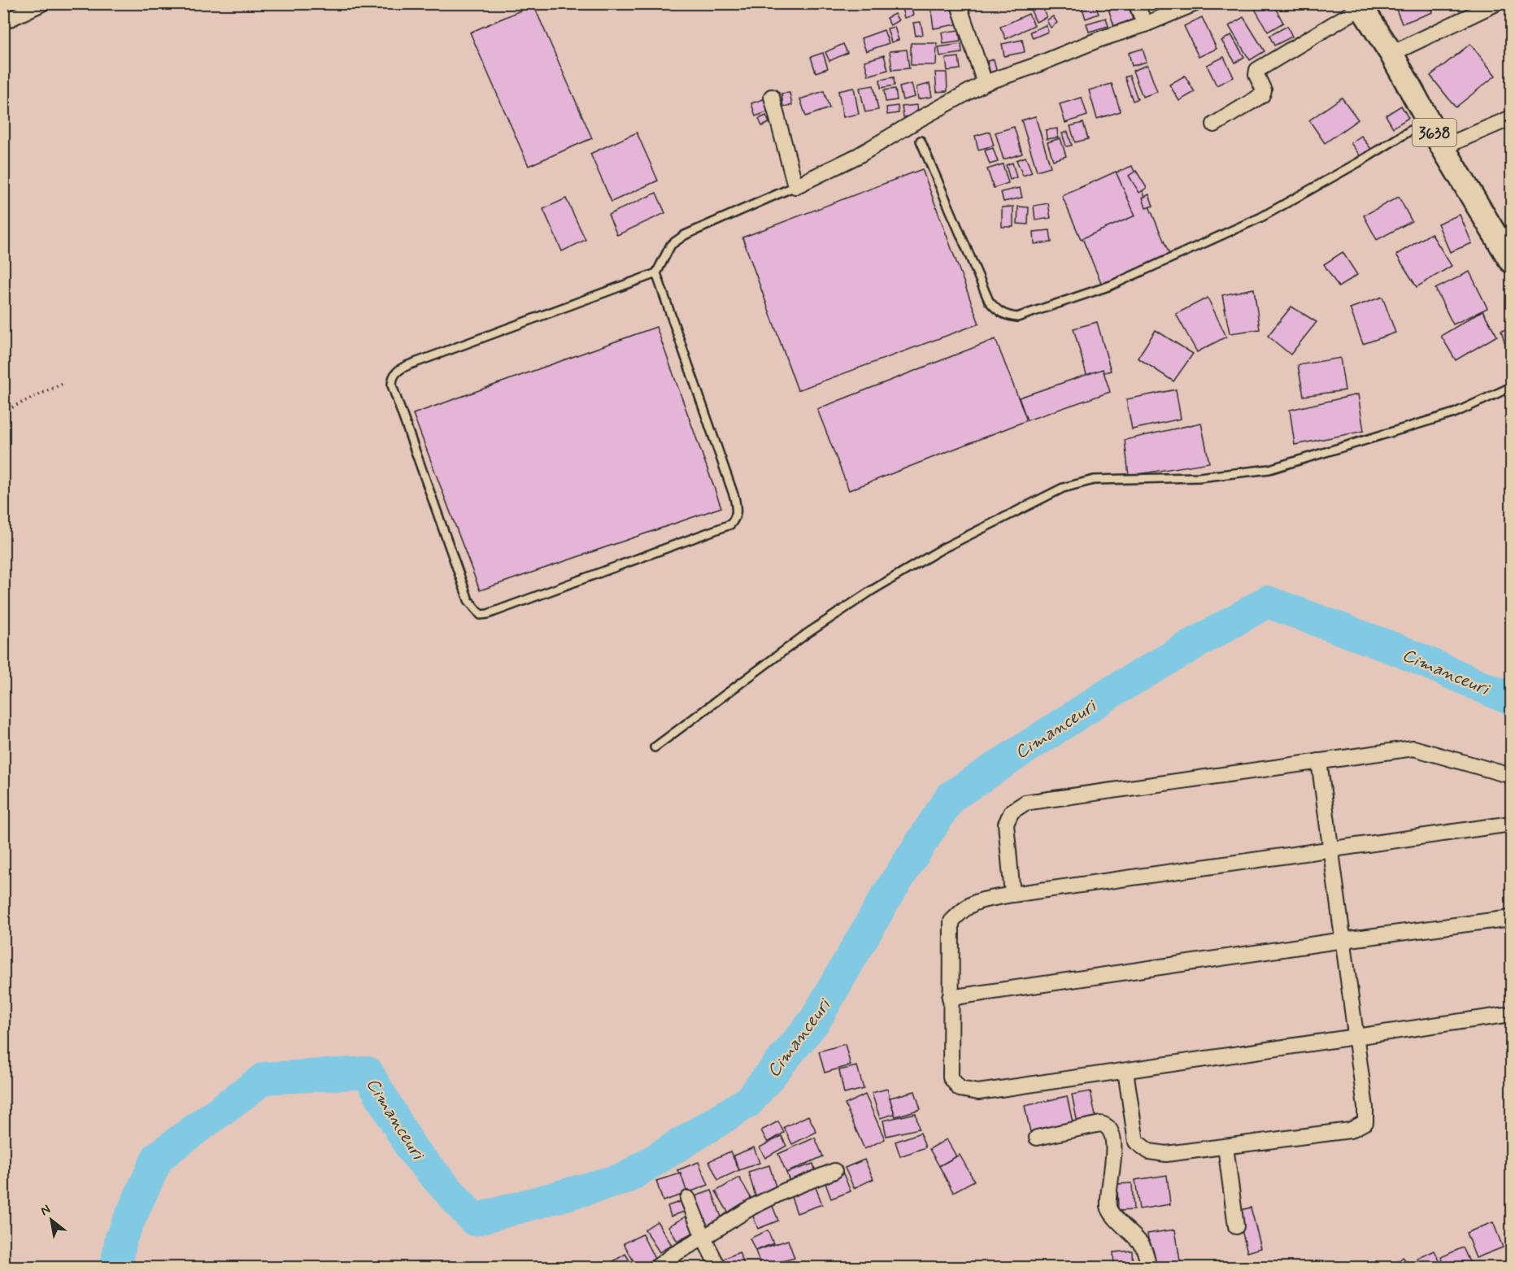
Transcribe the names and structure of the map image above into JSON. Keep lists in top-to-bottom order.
{
  "streets": {
    "main road": ["3638"]
  },
  "water": ["Cimanceuri"],
  "north": "top left"
}
